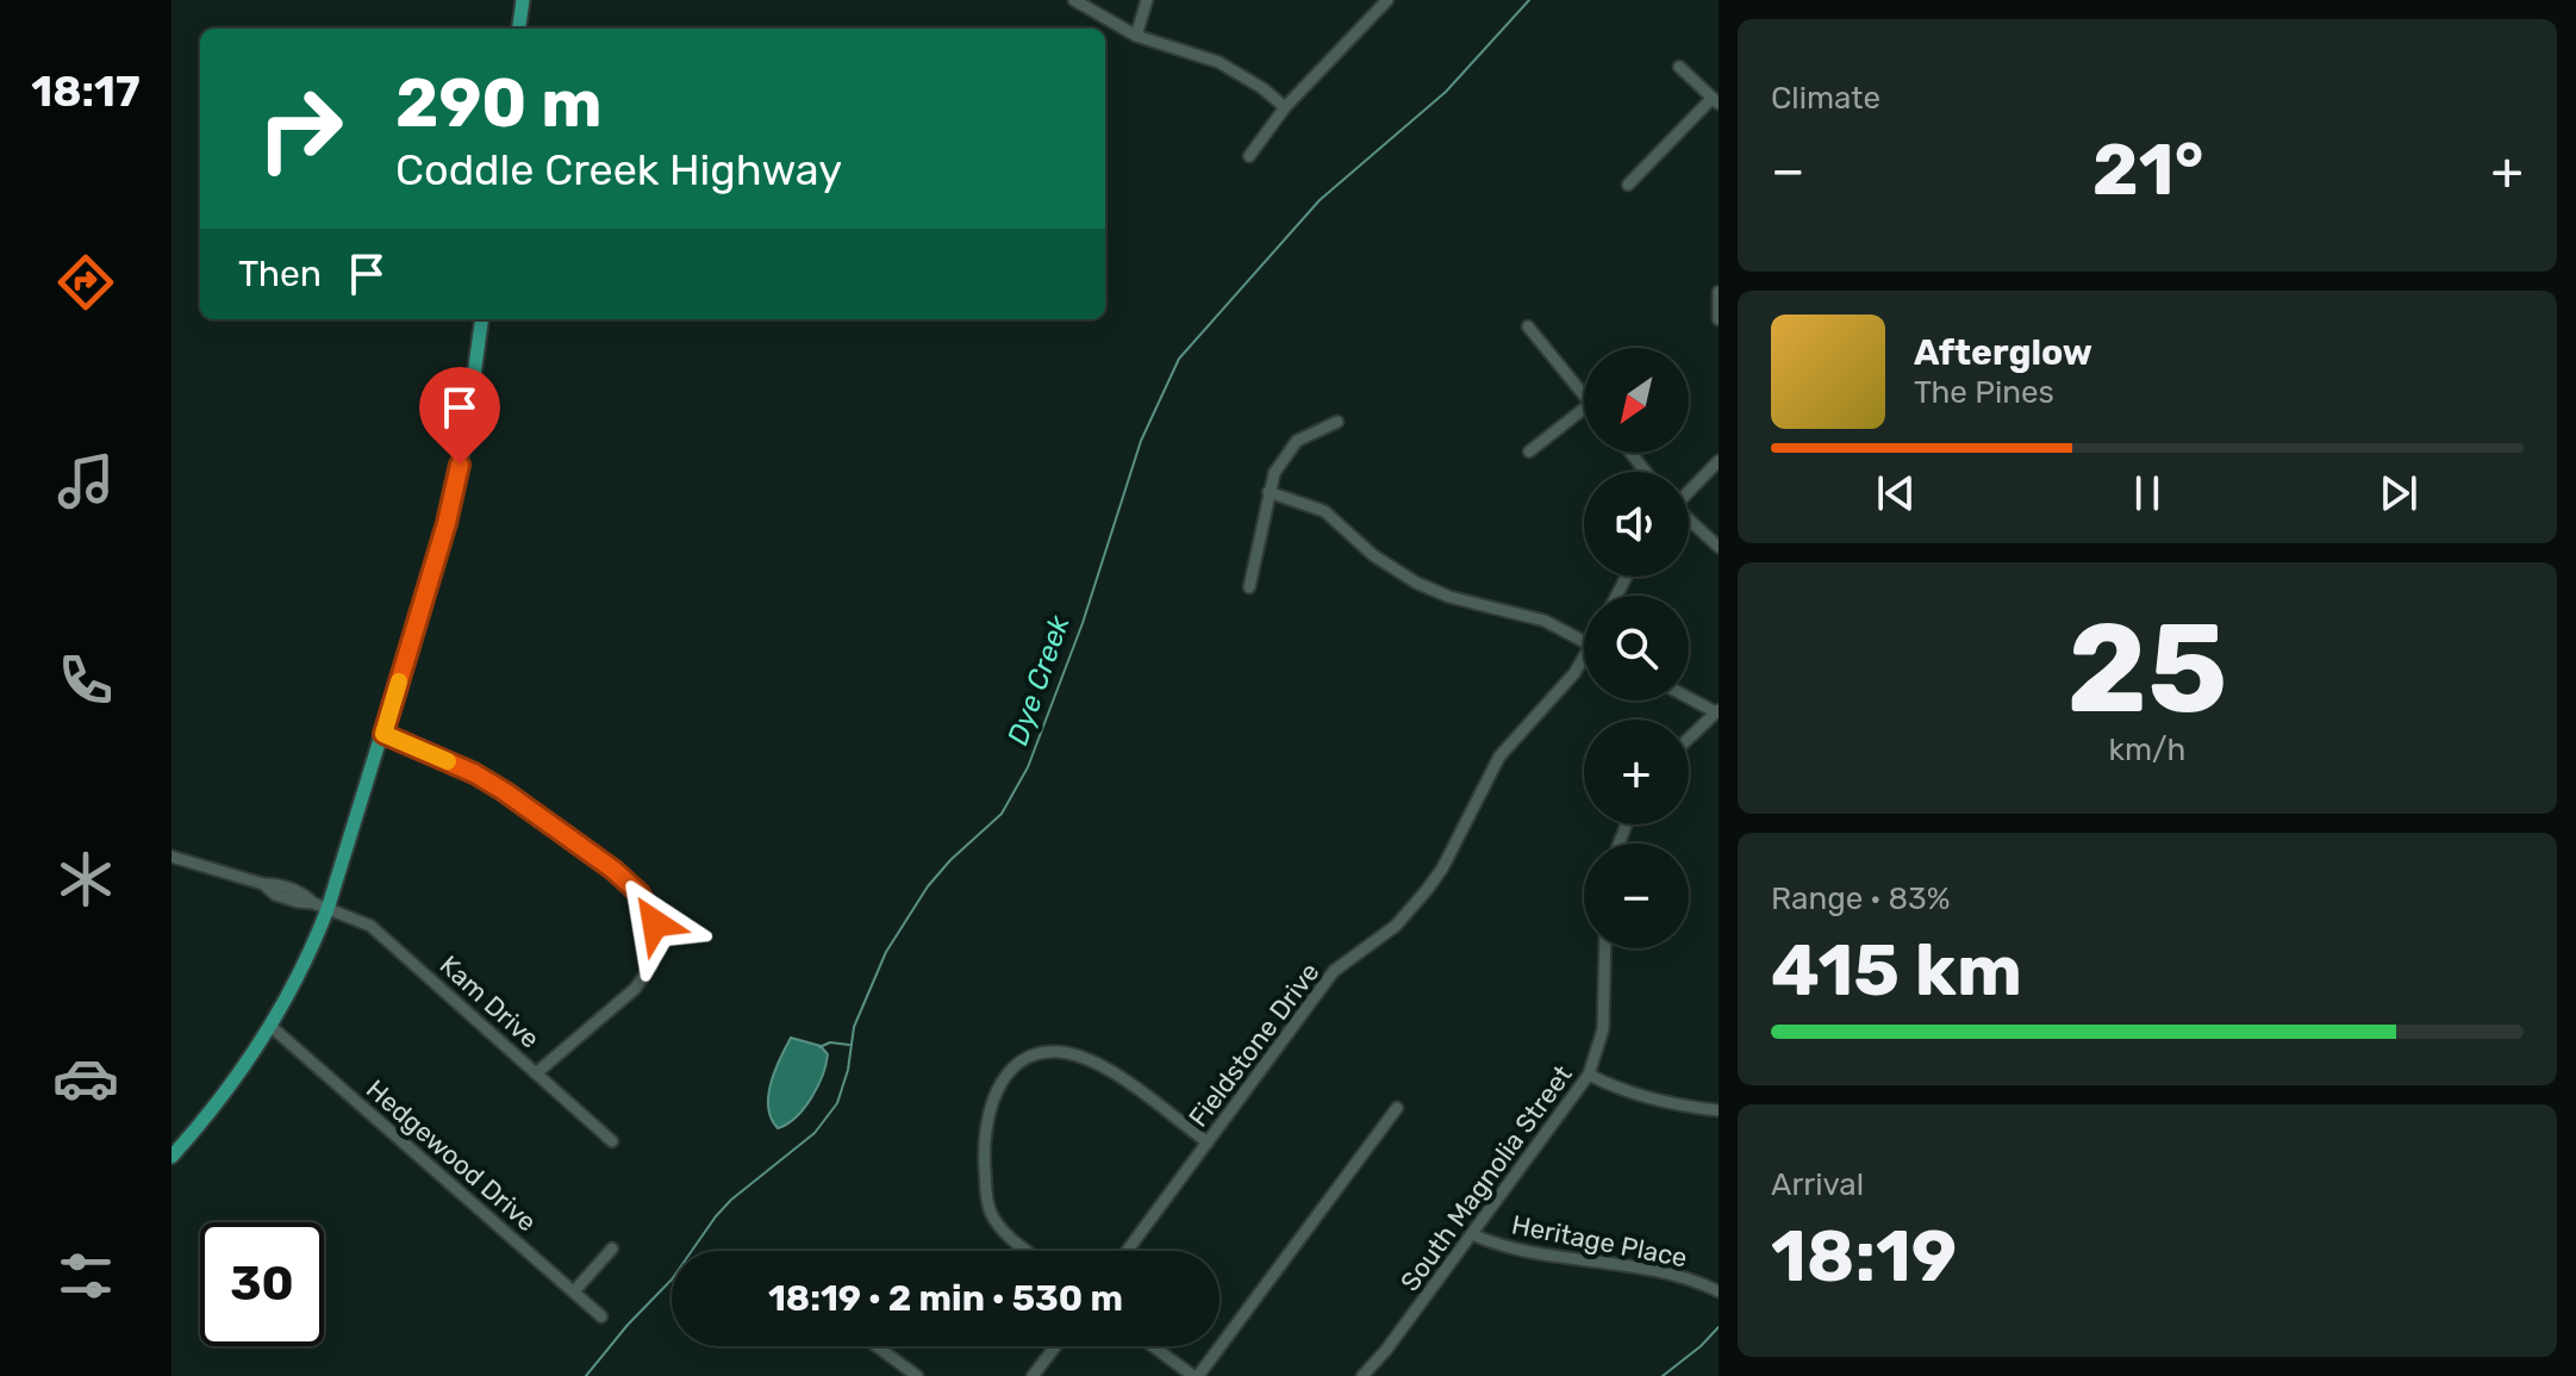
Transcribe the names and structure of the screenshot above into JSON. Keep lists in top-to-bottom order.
{
  "streets": {
    "street": [
      "Kam Drive",
      "Fieldstone Drive",
      "Hedgewood Drive",
      "South Magnolia Street",
      "Heritage Place"
    ]
  },
  "crossings": [
    ["South Magnolia Street", "Heritage Place"]
  ],
  "water": ["Dye Creek"],
  "north": "bottom left",
  "page": {
    "tabs": "18:17",
    "tile": [
      "Climate",
      ["25", "km/h"],
      ["Range · 83%", "415 km"],
      ["Arrival", "18:19"]
    ],
    "turn": ["290 m", "Coddle Creek Highway"],
    "heat": ["−", "21°", "+"],
    "then": "Then",
    "song": ["Afterglow", "The Pines"],
    "map_buttons": ["+", "−"],
    "limit": "30",
    "trip": "18:19 · 2 min · 530 m"
  }
}
